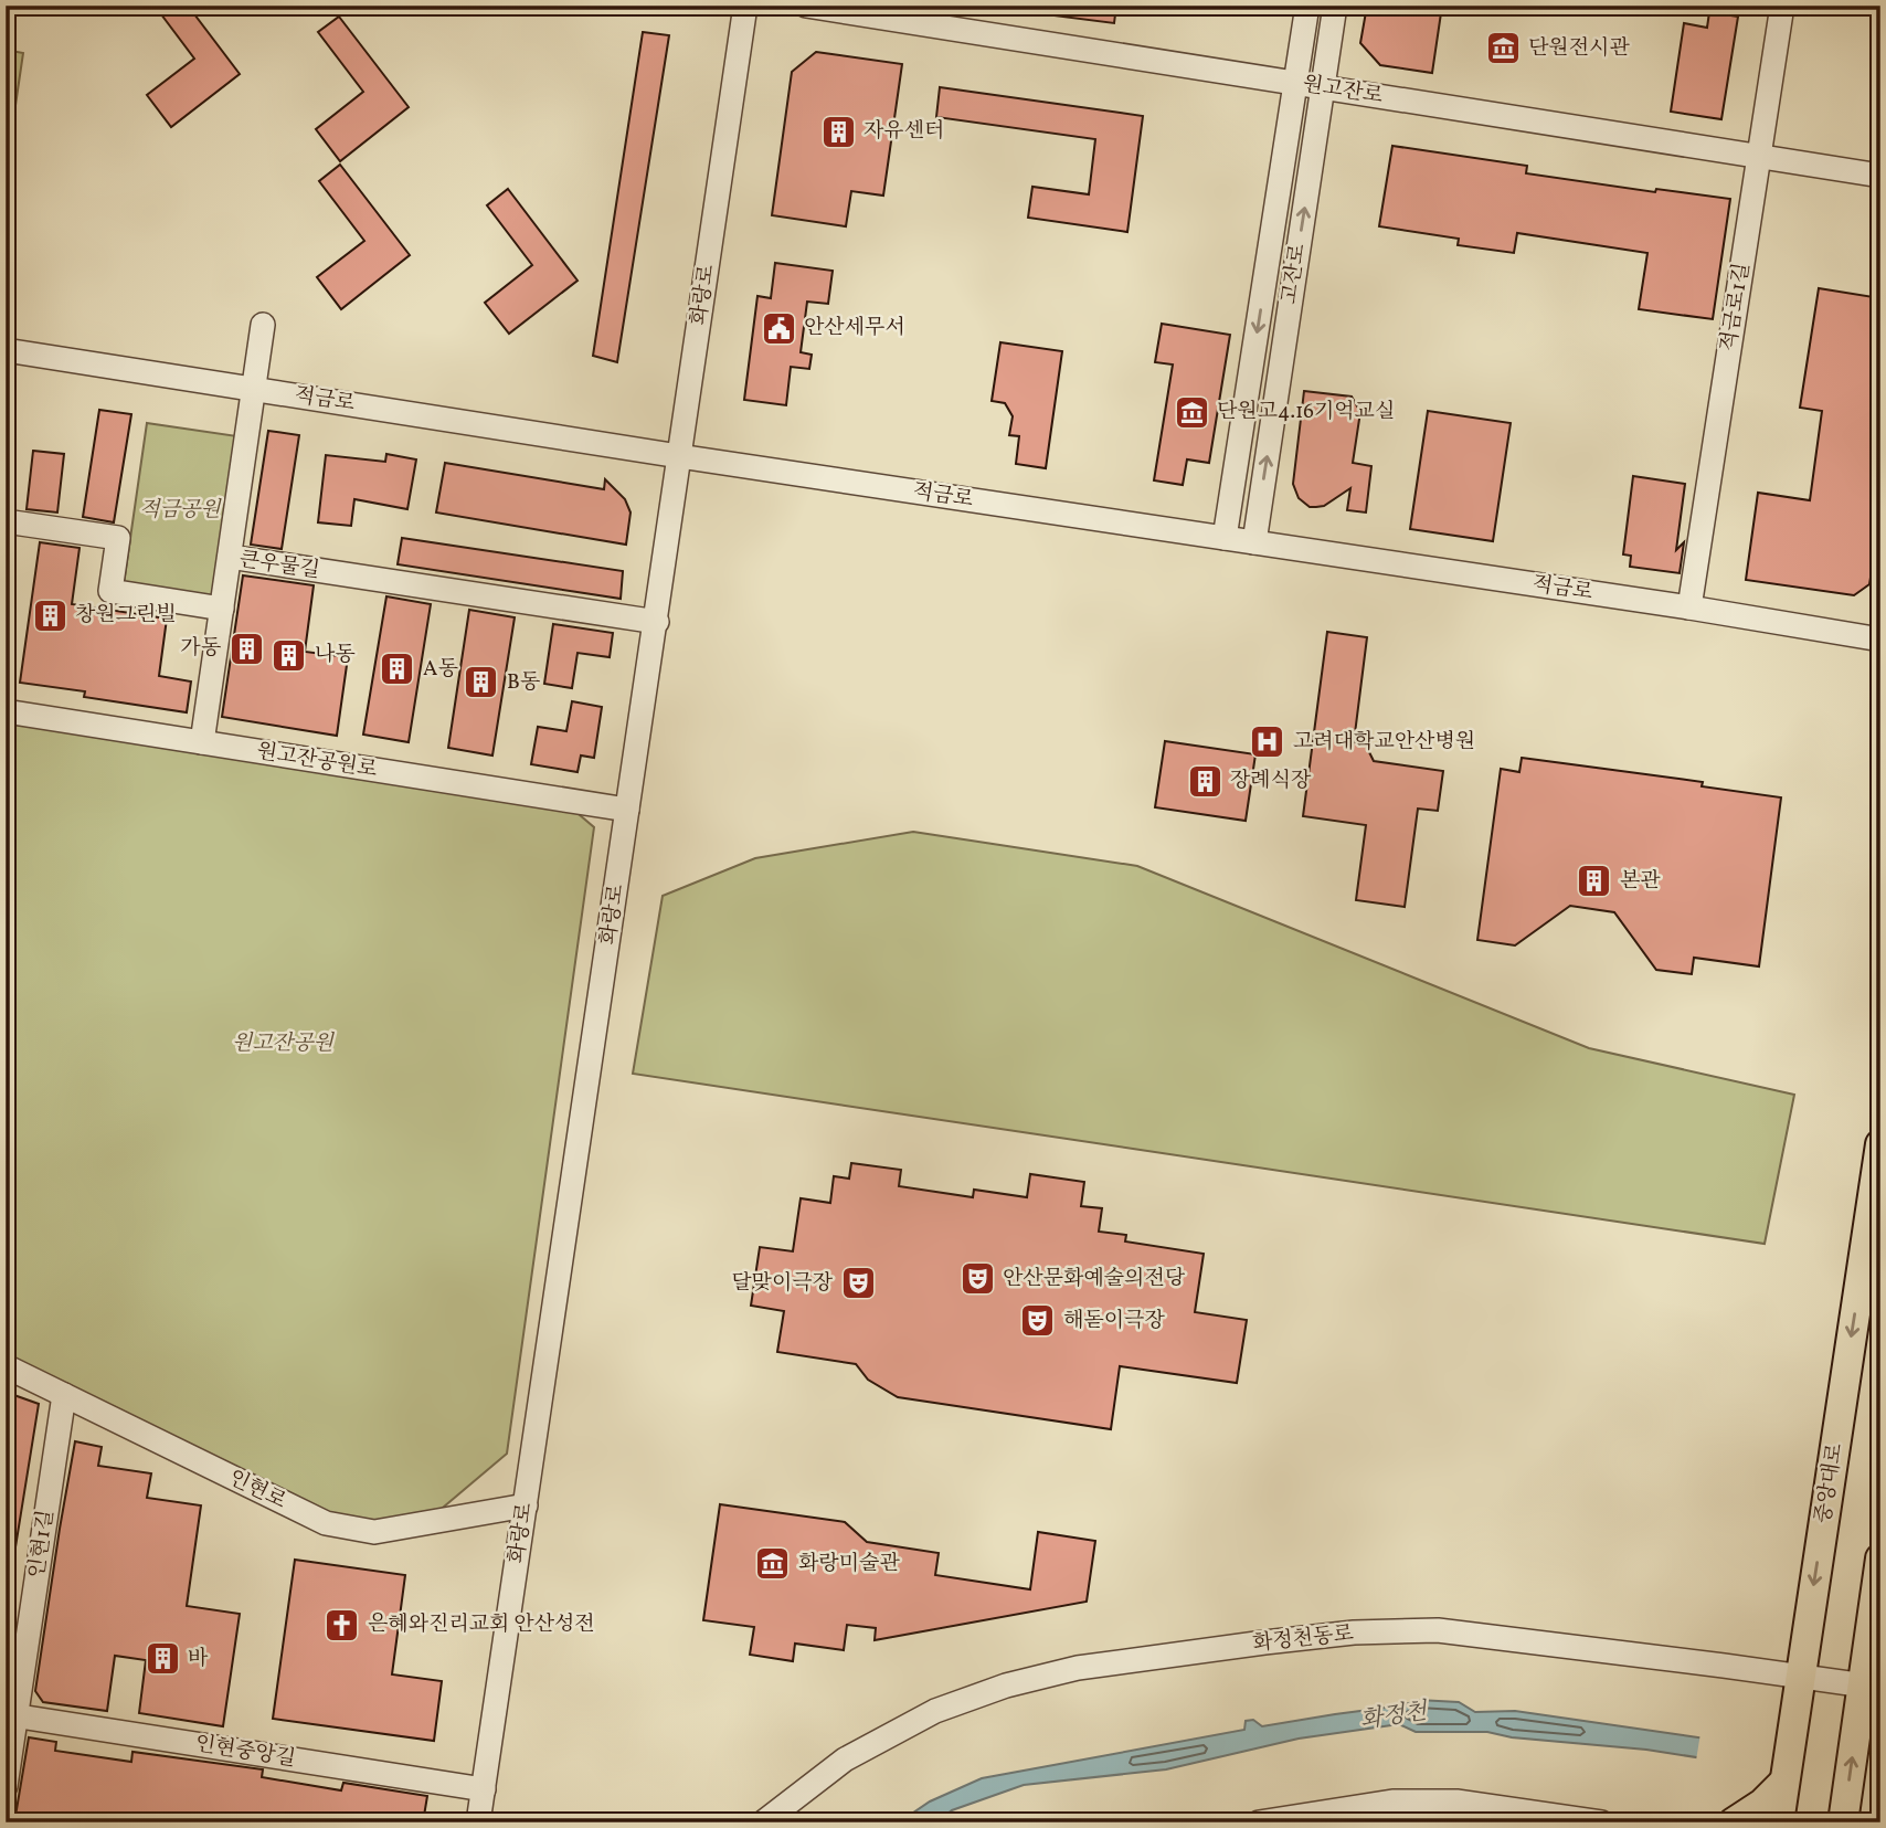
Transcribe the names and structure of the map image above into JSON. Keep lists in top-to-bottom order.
{
  "streets": {
    "main road": ["중앙대로"],
    "street": [
      "원고잔로",
      "고잔로",
      "화랑로",
      "적금로1길",
      "적금로",
      "큰우물길",
      "원고잔공원로",
      "인현로",
      "인현1길",
      "화정천동로",
      "인현중앙길"
    ]
  },
  "crossings": [
    ["원고잔로", "고잔로"],
    ["원고잔로", "적금로1길"],
    ["고잔로", "적금로"],
    ["화랑로", "적금로"],
    ["화랑로", "큰우물길"],
    ["화랑로", "원고잔공원로"],
    ["화랑로", "인현로"],
    ["화랑로", "인현중앙길"],
    ["적금로1길", "적금로"],
    ["큰우물길", "원고잔공원로"],
    ["중앙대로", "화정천동로"],
    ["인현로", "인현1길"],
    ["인현1길", "인현중앙길"]
  ],
  "one_way": ["중앙대로"],
  "water": ["화정천"],
  "parks": ["적금공원", "원고잔공원"],
  "places": {
    "museum": ["단원전시관", "단원고4.16기억교실", "화랑미술관"],
    "building": [
      "자유센터",
      "창원그린빌",
      "가동",
      "나동",
      "A동",
      "B동",
      "장례식장",
      "본관",
      "바"
    ],
    "public building": ["안산세무서"],
    "hospital": ["고려대학교안산병원"],
    "theatre": ["안산문화예술의전당", "달맞이극장", "해돋이극장"],
    "church": ["은혜와진리교회 안산성전"]
  }
}
